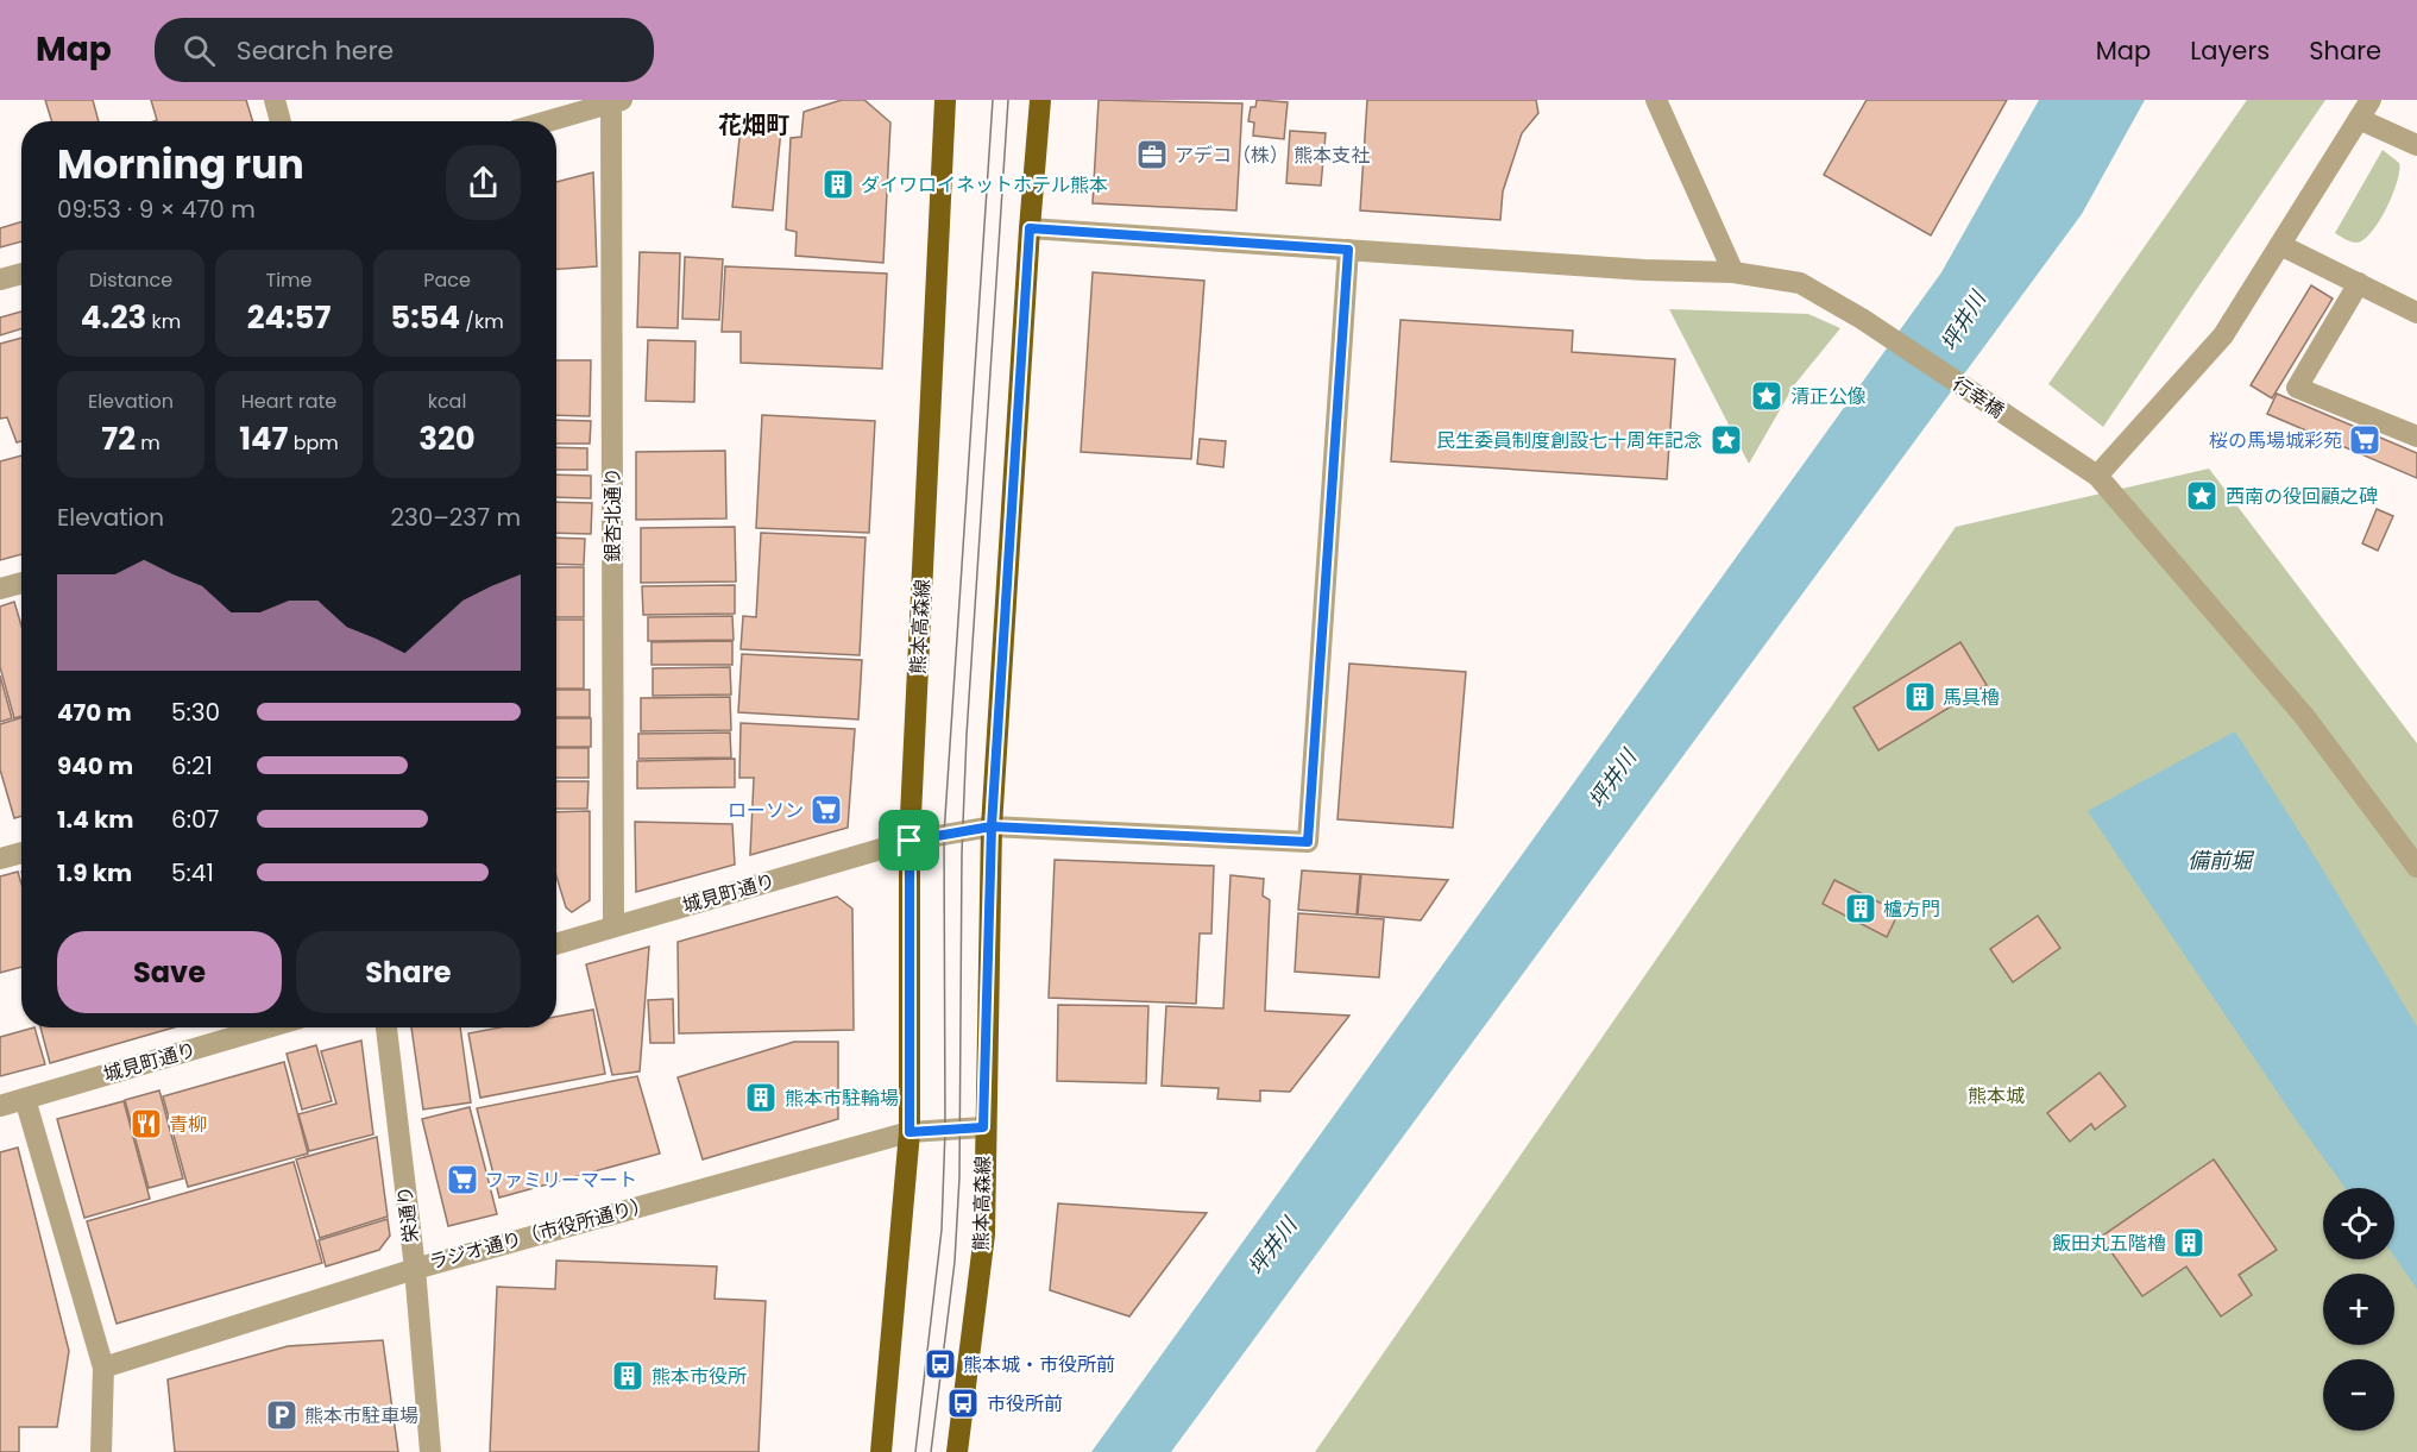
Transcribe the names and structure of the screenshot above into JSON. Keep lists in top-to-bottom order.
{
  "streets": {
    "main road": ["熊本高森線"],
    "street": [
      "行幸橋",
      "銀杏北通り",
      "城見町通り",
      "栄通り",
      "ラジオ通り（市役所通り）"
    ]
  },
  "crossings": [
    ["行幸橋", "熊本高森線"],
    ["行幸橋", "城見町通り"],
    ["銀杏北通り", "城見町通り"],
    ["熊本高森線", "城見町通り"],
    ["熊本高森線", "ラジオ通り（市役所通り）"],
    ["栄通り", "ラジオ通り（市役所通り）"]
  ],
  "districts": ["花畑町"],
  "water": ["坪井川", "備前堀"],
  "parks": ["熊本城"],
  "places": {
    "office": ["アデコ（株） 熊本支社"],
    "building": [
      "ダイワロイネットホテル熊本",
      "馬具櫓",
      "櫨方門",
      "熊本市駐輪場",
      "飯田丸五階櫓",
      "熊本市役所"
    ],
    "place": ["清正公像", "民生委員制度創設七十周年記念", "西南の役回顧之碑"],
    "supermarket": ["桜の馬場城彩苑", "ローソン", "ファミリーマート"],
    "restaurant": ["青柳"],
    "bus stop": ["熊本城・市役所前", "市役所前"],
    "parking": ["熊本市駐車場"]
  },
  "page": {
    "header": "Map",
    "search": "Search here",
    "nav": ["Map", "Layers", "Share"],
    "heading": ["Morning run", "09:53 · 9 × 470 m"],
    "stats": [
      ["Distance", "4.23 km"],
      ["Time", "24:57"],
      ["Pace", "5:54 /km"],
      ["Elevation", "72 m"],
      ["Heart rate", "147 bpm"],
      ["kcal", "320"]
    ],
    "chart": ["Elevation", "230–237 m"],
    "list": [
      {
        "name": "470 m",
        "note": "5:30"
      },
      {
        "name": "940 m",
        "note": "6:21"
      },
      {
        "name": "1.4 km",
        "note": "6:07"
      },
      {
        "name": "1.9 km",
        "note": "5:41"
      }
    ],
    "buttons": ["Save", "Share"],
    "map_buttons": ["+", "−"]
  }
}
